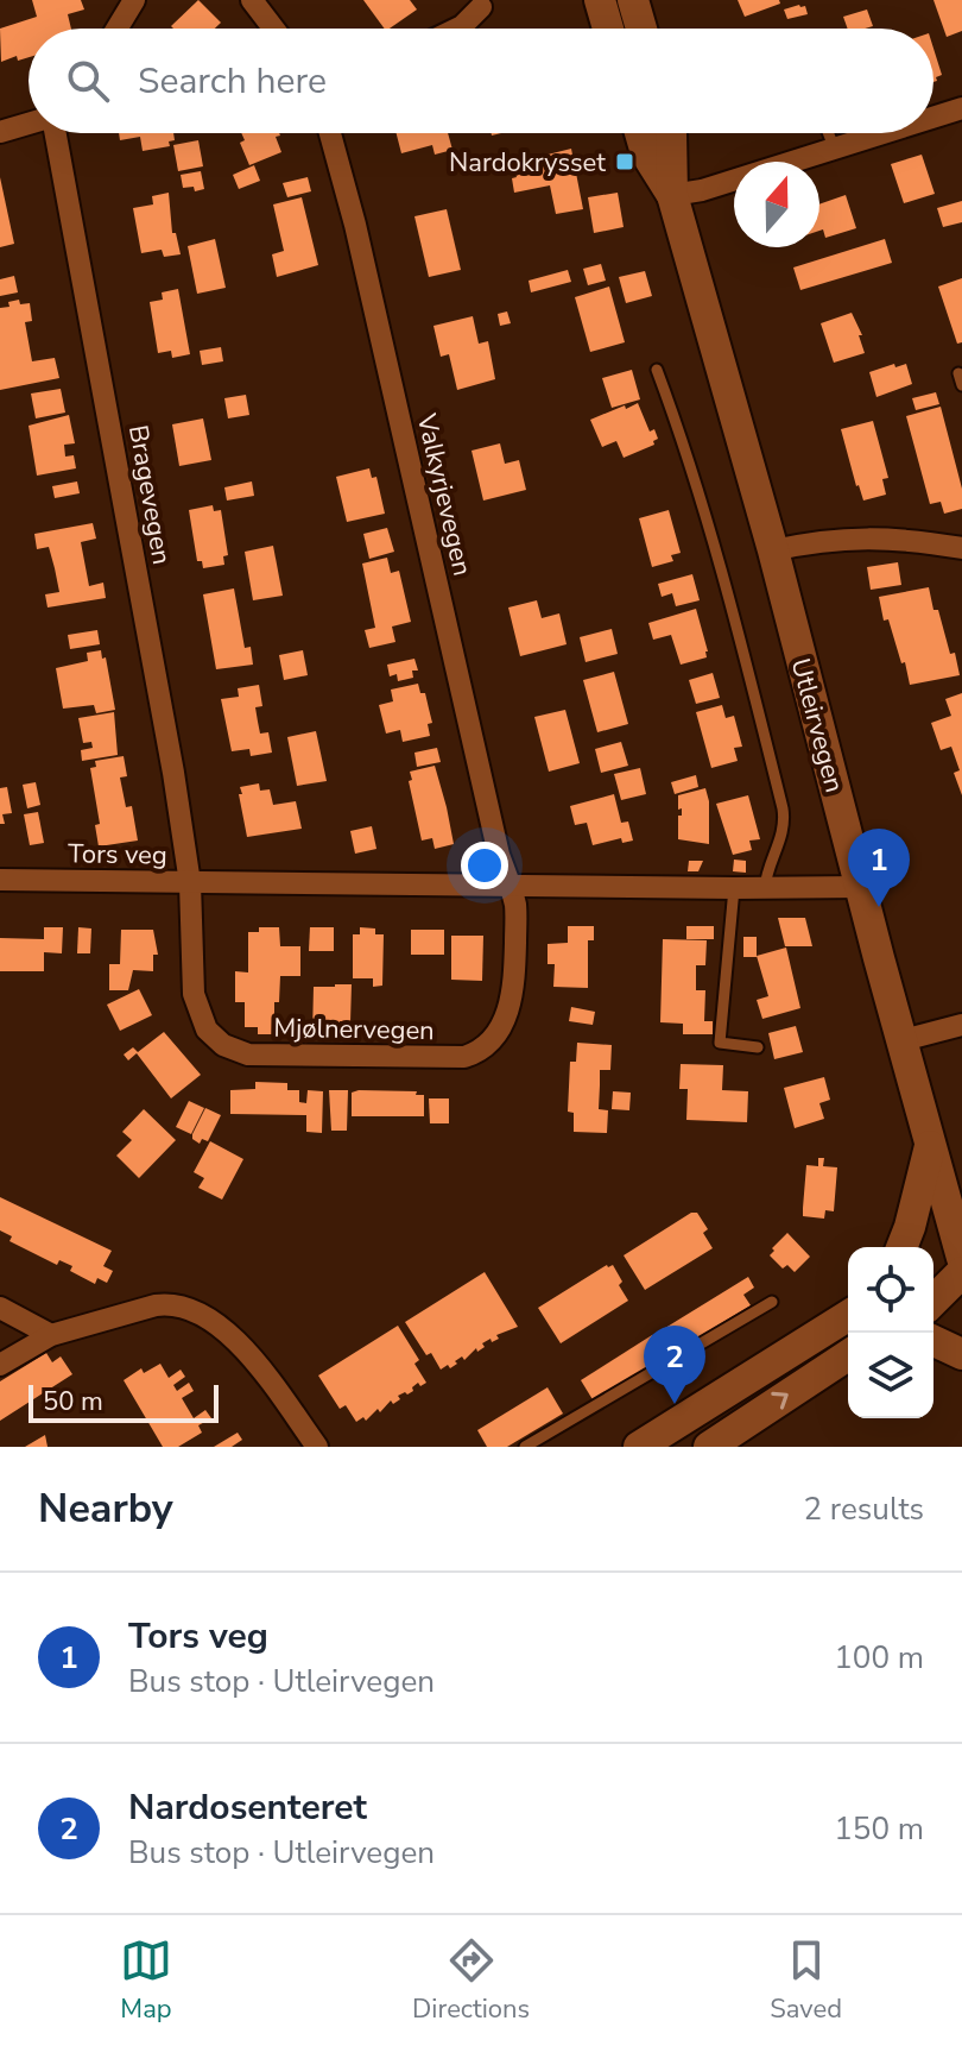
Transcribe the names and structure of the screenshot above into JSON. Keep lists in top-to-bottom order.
{
  "streets": {
    "main road": ["Utleirvegen"],
    "street": [
      "Bragevegen",
      "Valkyrjevegen",
      "Tors veg",
      "Mjølnervegen"
    ]
  },
  "crossings": [
    ["Bragevegen", "Tors veg"],
    ["Bragevegen", "Mjølnervegen"],
    ["Valkyrjevegen", "Tors veg"],
    ["Valkyrjevegen", "Mjølnervegen"],
    ["Utleirvegen", "Tors veg"],
    ["Tors veg", "Mjølnervegen"]
  ],
  "places": {
    "transit": ["Nardokrysset"]
  },
  "scale_bar": "50 m",
  "north": "top",
  "page": {
    "search": "Search here",
    "pins": ["1", "2"],
    "scale": "50 m",
    "heading": ["Nearby", "2 results"],
    "list": [
      {
        "mark": "1",
        "name": "Tors veg",
        "note": "Bus stop · Utleirvegen",
        "value": "100 m"
      },
      {
        "mark": "2",
        "name": "Nardosenteret",
        "note": "Bus stop · Utleirvegen",
        "value": "150 m"
      }
    ],
    "nav": ["Map", "Directions", "Saved"]
  }
}
